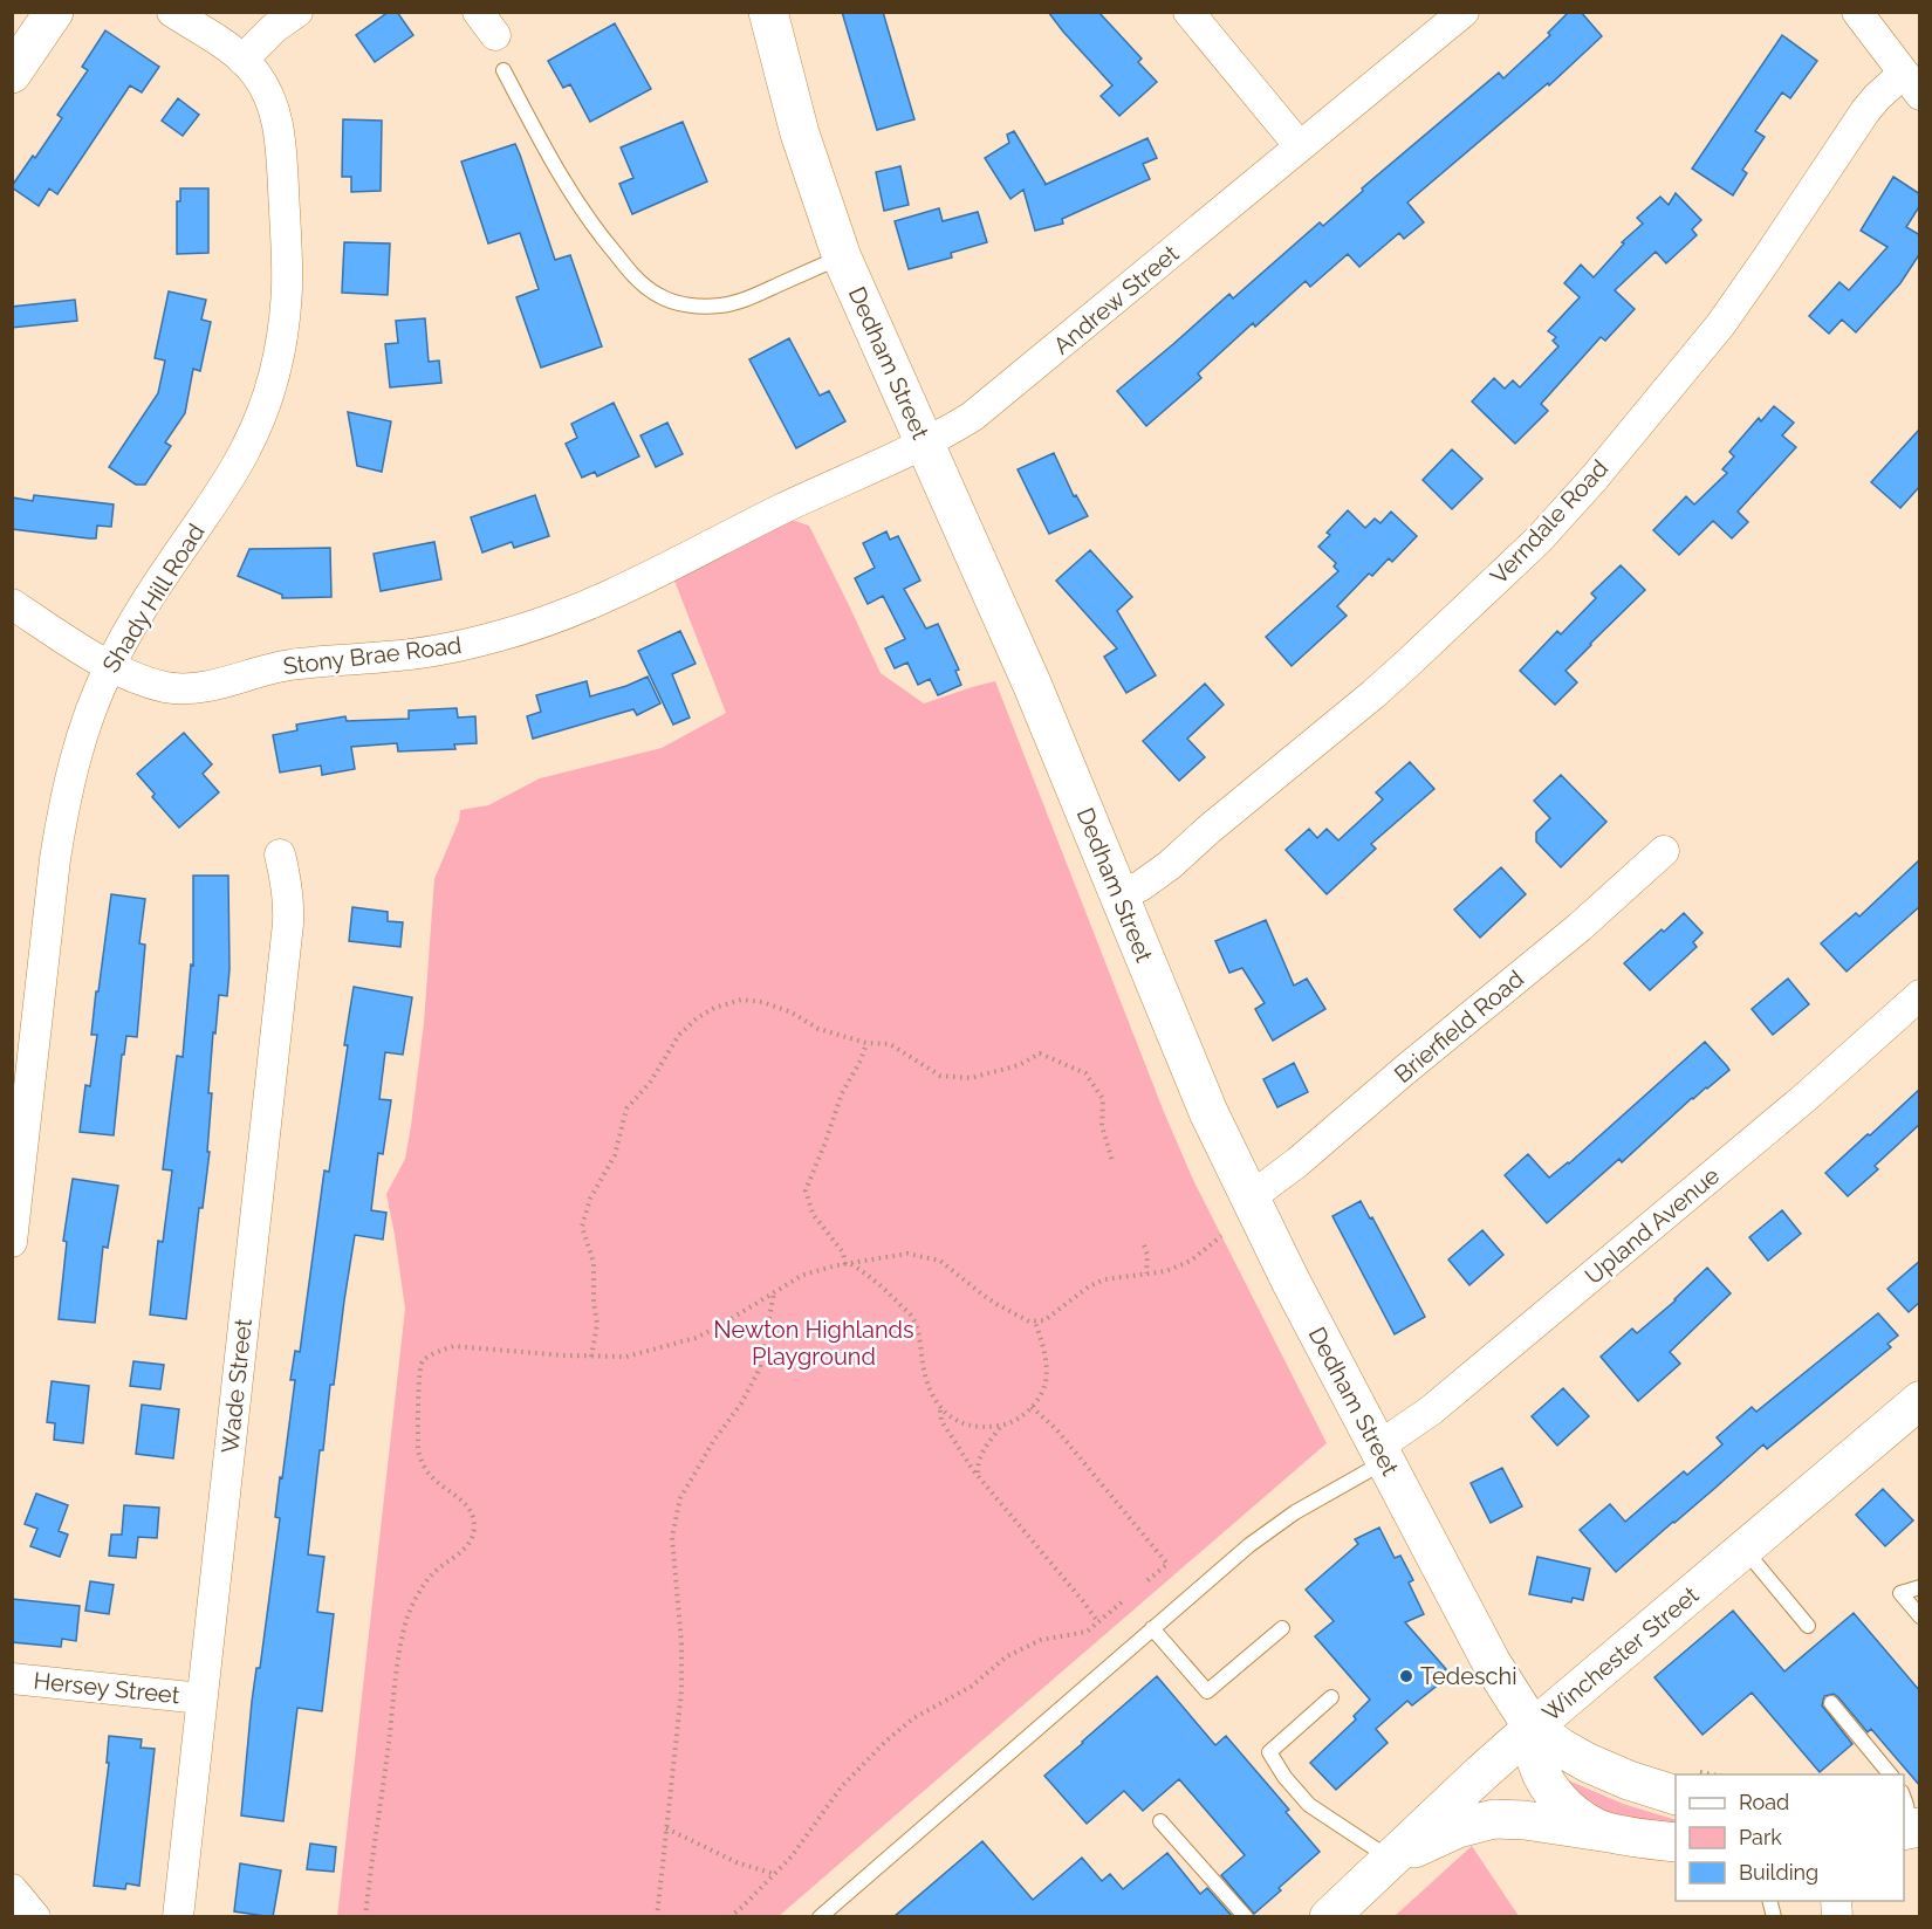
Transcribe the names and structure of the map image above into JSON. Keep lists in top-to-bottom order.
{
  "streets": {
    "main road": ["Dedham Street", "Winchester Street"],
    "street": [
      "Andrew Street",
      "Verndale Road",
      "Shady Hill Road",
      "Stony Brae Road",
      "Brierfield Road",
      "Upland Avenue",
      "Wade Street",
      "Hersey Street"
    ]
  },
  "crossings": [
    ["Andrew Street", "Dedham Street"],
    ["Andrew Street", "Stony Brae Road"],
    ["Dedham Street", "Verndale Road"],
    ["Dedham Street", "Stony Brae Road"],
    ["Dedham Street", "Brierfield Road"],
    ["Dedham Street", "Upland Avenue"],
    ["Dedham Street", "Winchester Street"],
    ["Shady Hill Road", "Stony Brae Road"],
    ["Wade Street", "Hersey Street"]
  ],
  "parks": ["Newton Highlands Playground"],
  "places": ["Tedeschi"],
  "legend": ["Road", "Park", "Building"]
}
